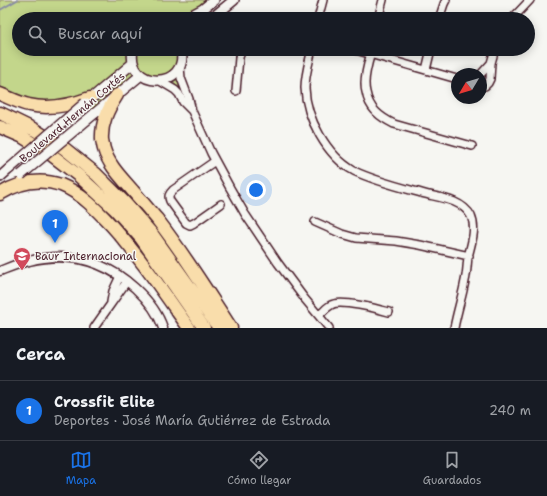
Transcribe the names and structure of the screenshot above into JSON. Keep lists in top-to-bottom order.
{
  "streets": {
    "main road": ["Boulevard Hernán Cortés"]
  },
  "places": {
    "school or university": ["Baur Internacional"]
  },
  "north": "bottom left",
  "page": {
    "search": "Buscar aquí",
    "pins": "1",
    "heading": "Cerca",
    "list": [
      {
        "mark": "1",
        "name": "Crossfit Elite",
        "note": "Deportes · José María Gutiérrez de Estrada",
        "value": "240 m"
      }
    ],
    "nav": ["Mapa", "Cómo llegar", "Guardados"]
  }
}
